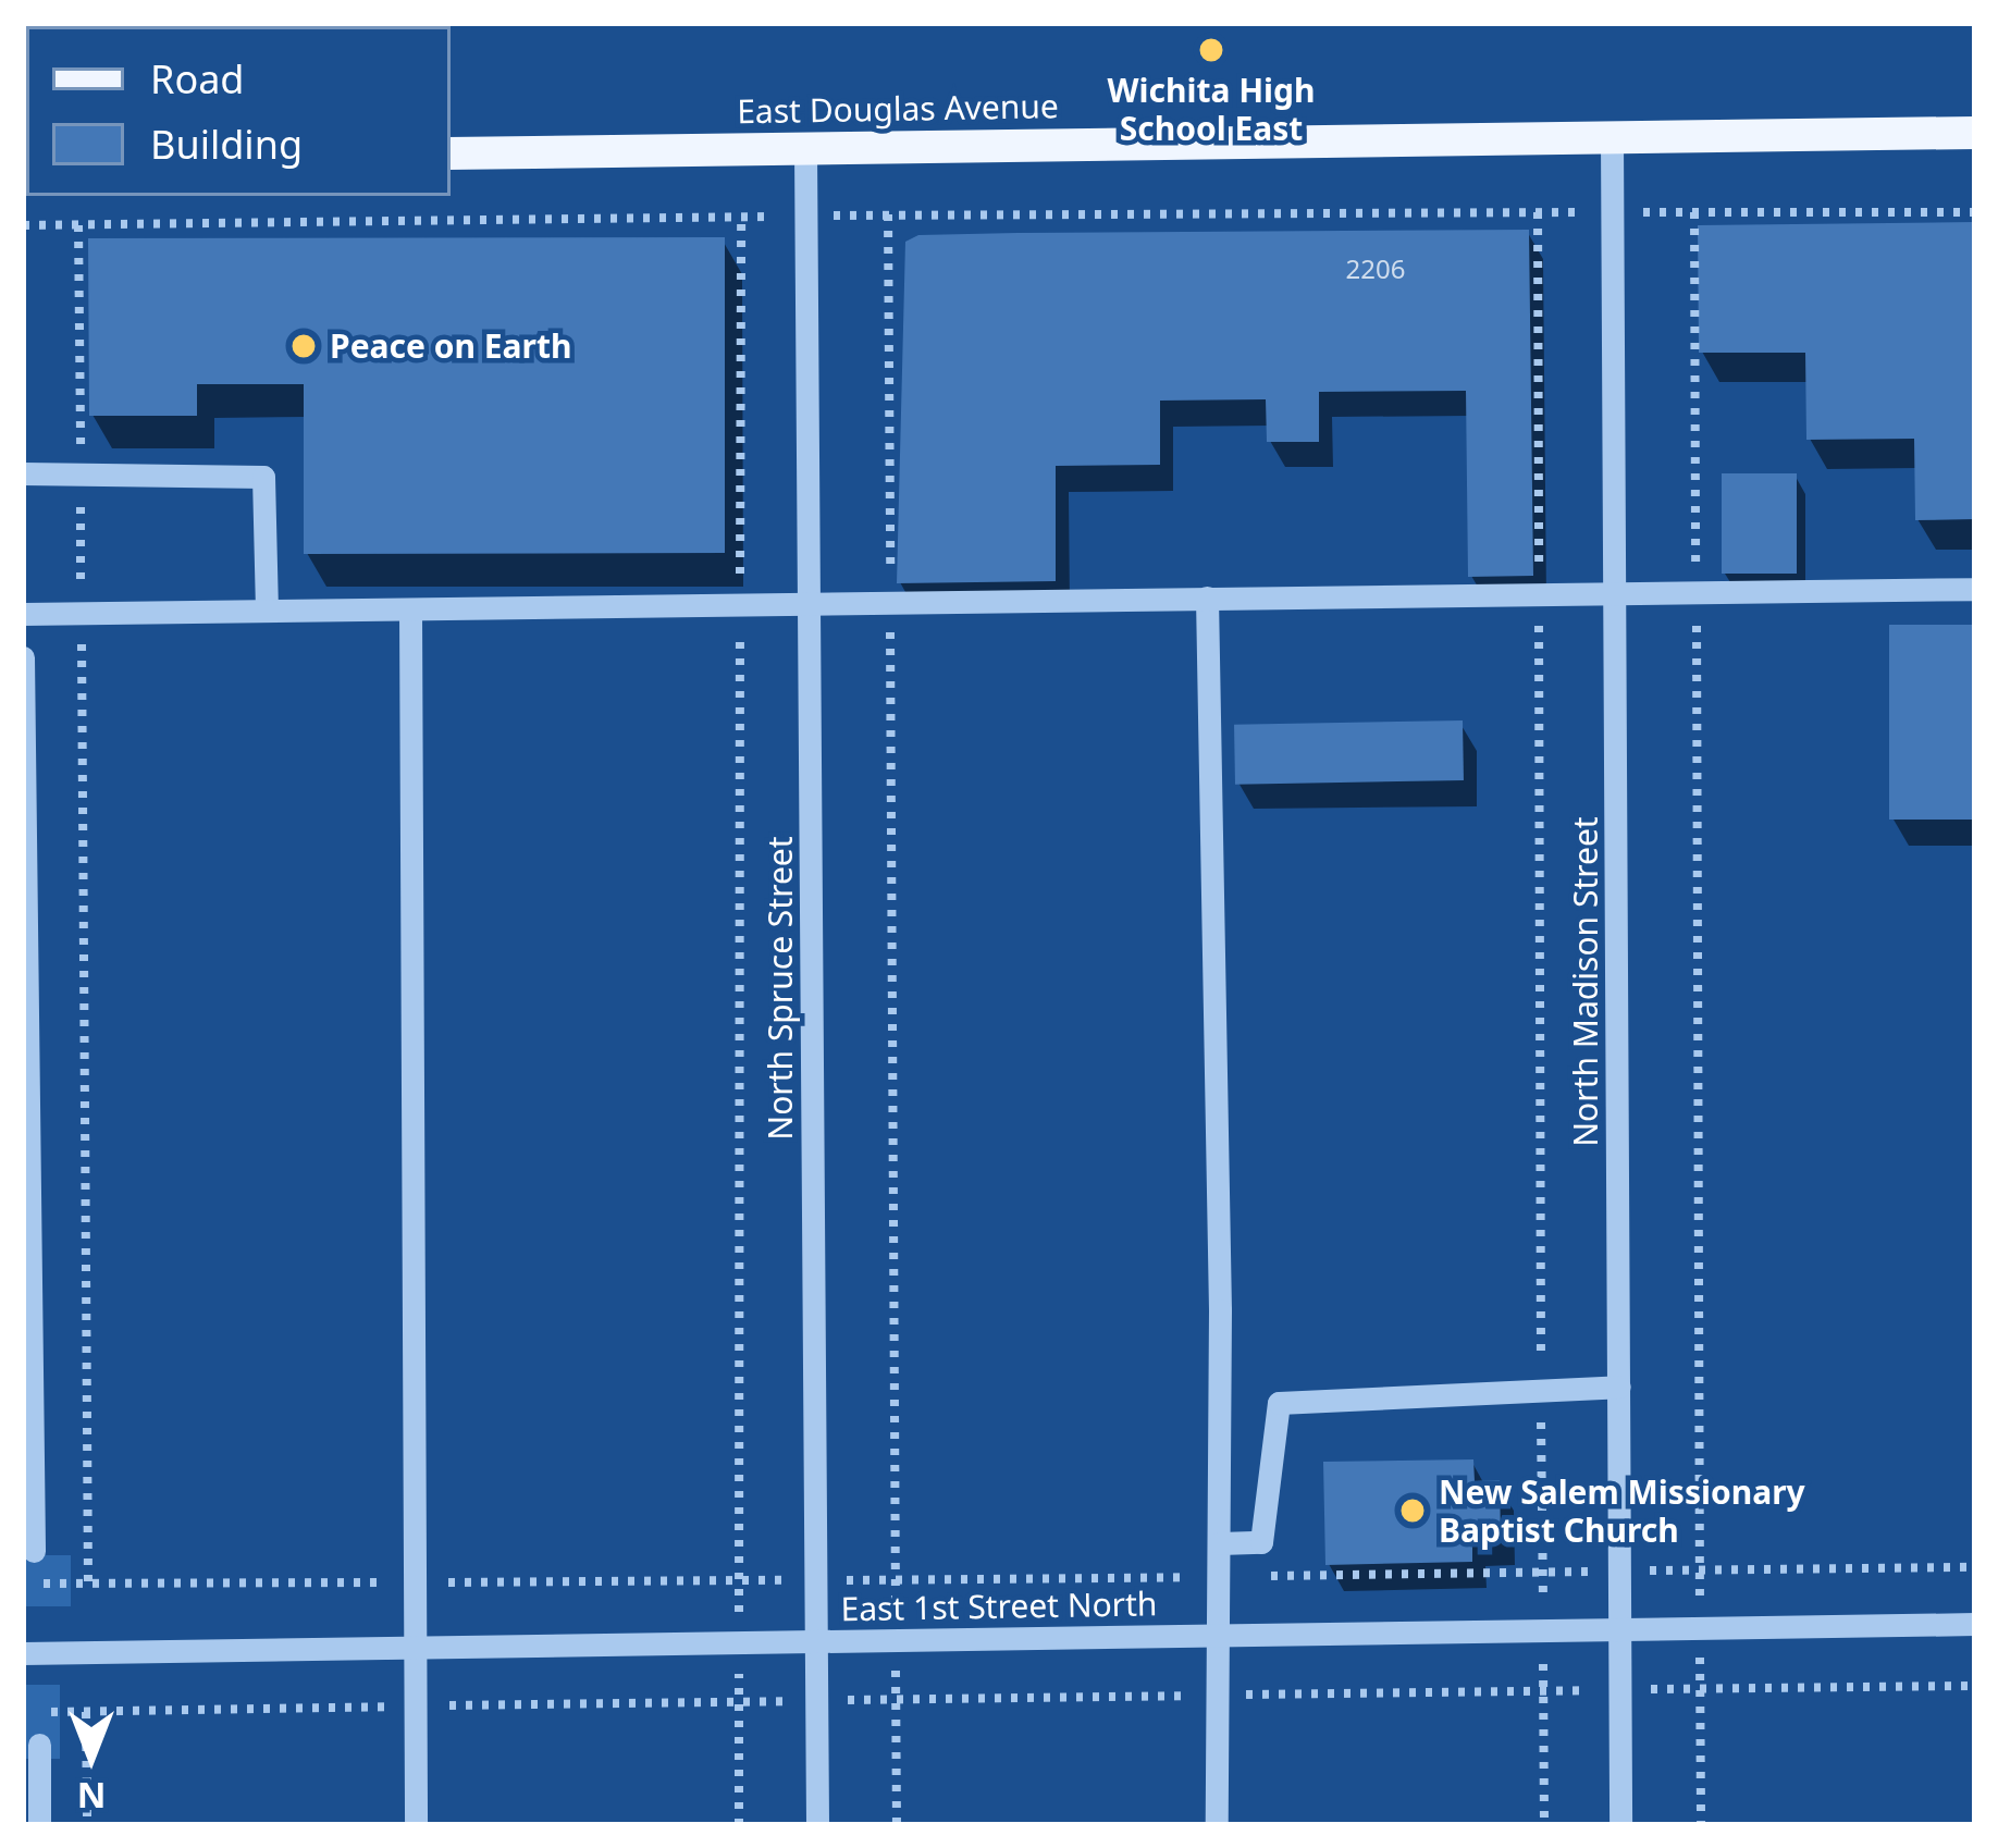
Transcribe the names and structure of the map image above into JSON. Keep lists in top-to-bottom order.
{
  "streets": {
    "main road": ["East Douglas Avenue"],
    "street": ["North Madison Street", "North Spruce Street", "East 1st Street North"]
  },
  "crossings": [
    ["East Douglas Avenue", "North Madison Street"],
    ["East Douglas Avenue", "North Spruce Street"],
    ["North Madison Street", "East 1st Street North"],
    ["North Spruce Street", "East 1st Street North"]
  ],
  "places": ["Wichita High School East", "Peace on Earth", "New Salem Missionary Baptist Church"],
  "house_numbers": ["2206"],
  "legend": ["Road", "Building"],
  "north": "bottom"
}
